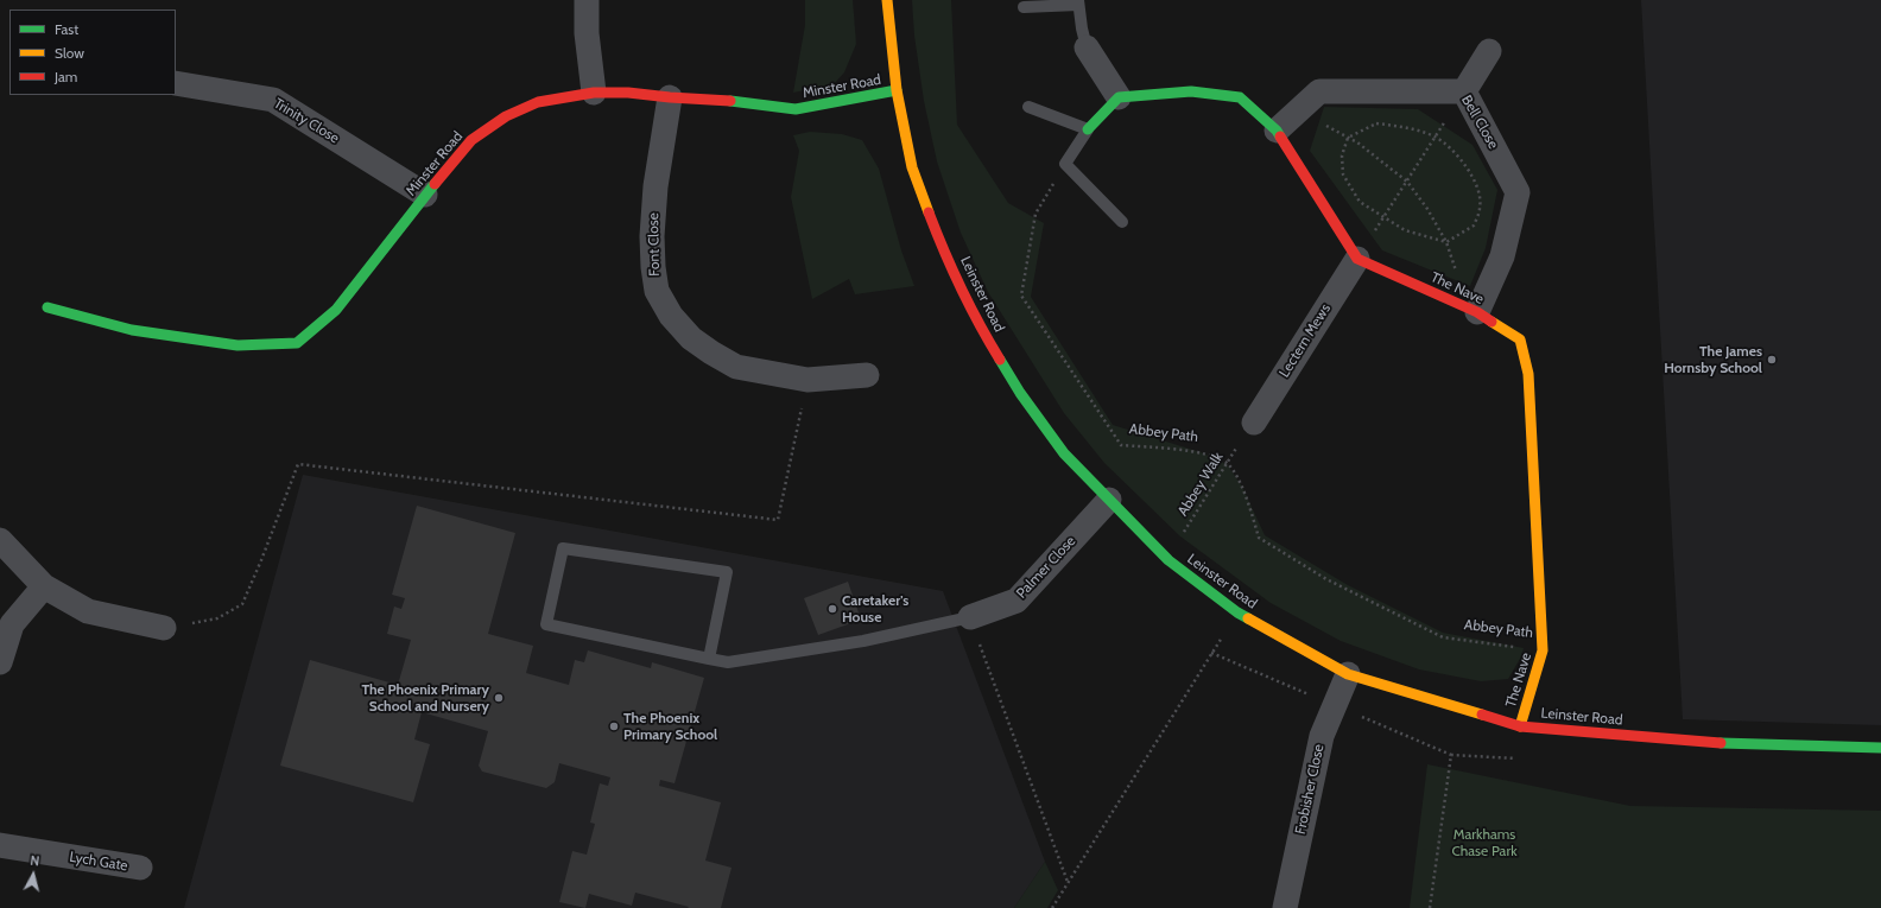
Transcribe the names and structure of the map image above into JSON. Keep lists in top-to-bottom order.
{
  "streets": {
    "street": [
      "Minster Road",
      "Trinity Close",
      "Bell Close",
      "Font Close",
      "The Nave",
      "Leinster Road",
      "Lectern Mews",
      "Palmer Close",
      "Frobisher Close",
      "Lych Gate"
    ],
    "path": ["Abbey Path", "Abbey Walk"]
  },
  "crossings": [
    ["Minster Road", "Trinity Close"],
    ["Minster Road", "Font Close"],
    ["Minster Road", "Leinster Road"],
    ["Bell Close", "The Nave"],
    ["The Nave", "Leinster Road"],
    ["The Nave", "Lectern Mews"],
    ["The Nave", "Abbey Path"],
    ["Leinster Road", "Abbey Walk"],
    ["Leinster Road", "Palmer Close"],
    ["Leinster Road", "Frobisher Close"],
    ["Lectern Mews", "Abbey Walk"],
    ["Abbey Path", "Abbey Walk"]
  ],
  "parks": ["Markhams Chase Park"],
  "places": [
    "The James Hornsby School",
    "Caretaker's House",
    "The Phoenix Primary School and Nursery",
    "The Phoenix Primary School"
  ],
  "legend": ["Fast", "Slow", "Jam"],
  "north": "top"
}
